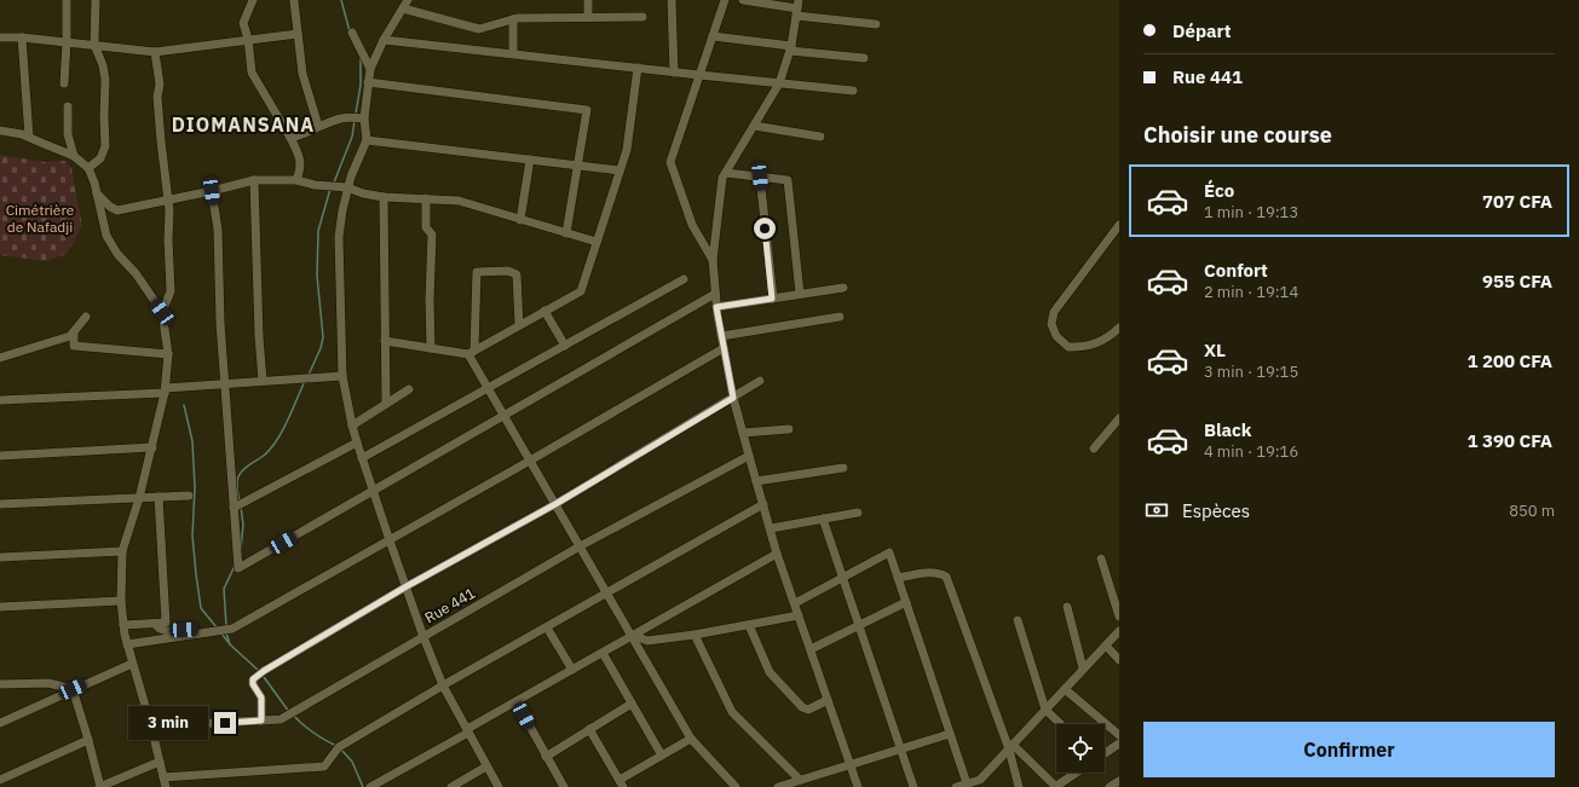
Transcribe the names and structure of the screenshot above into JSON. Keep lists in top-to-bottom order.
{
  "streets": {
    "street": ["Rue 441"]
  },
  "districts": ["DIOMANSANA"],
  "parks": ["Cimétrière de Nafadji"],
  "page": {
    "banner": ["Départ", "Rue 441"],
    "heading": "Choisir une course",
    "list": [
      {
        "name": "Éco",
        "note": "1 min · 19:13",
        "value": "707 CFA"
      },
      {
        "name": "Confort",
        "note": "2 min · 19:14",
        "value": "955 CFA"
      },
      {
        "name": "XL",
        "note": "3 min · 19:15",
        "value": "1 200 CFA"
      },
      {
        "name": "Black",
        "note": "4 min · 19:16",
        "value": "1 390 CFA"
      }
    ],
    "pay": ["Espèces", "850 m"],
    "bubble": "3 min",
    "buttons": "Confirmer"
  }
}
